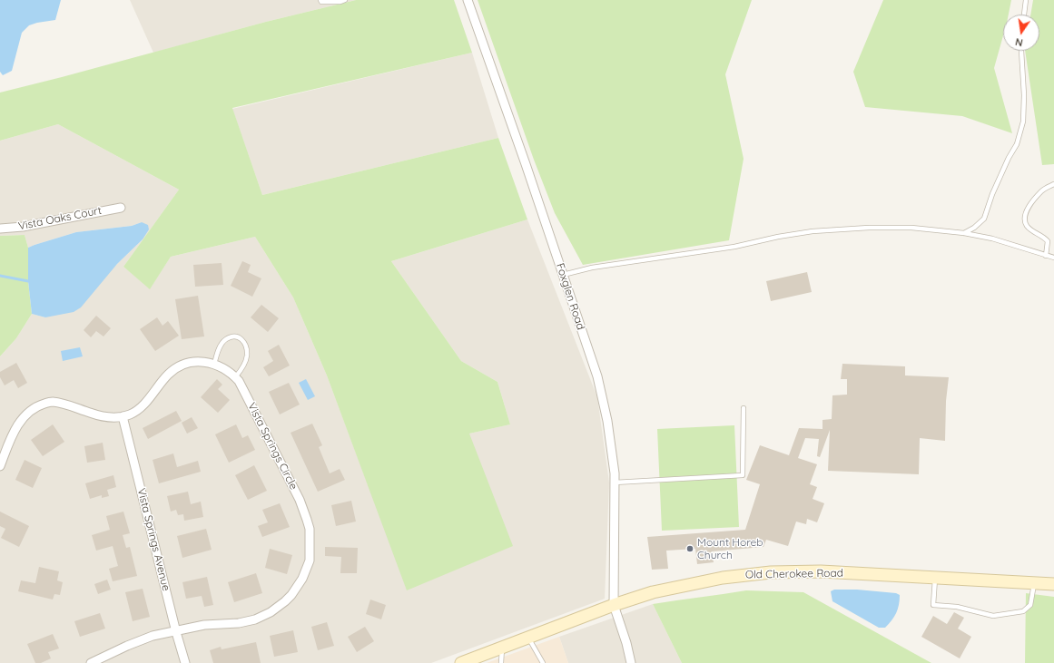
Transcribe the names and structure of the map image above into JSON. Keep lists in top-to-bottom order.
{
  "streets": {
    "street": [
      "Vista Oaks Court",
      "Foxglen Road",
      "Vista Springs Circle",
      "Vista Springs Avenue",
      "Old Cherokee Road"
    ]
  },
  "crossings": [
    ["Foxglen Road", "Old Cherokee Road"],
    ["Vista Springs Circle", "Vista Springs Avenue"]
  ],
  "places": ["Mount Horeb Church"],
  "north": "bottom"
}
